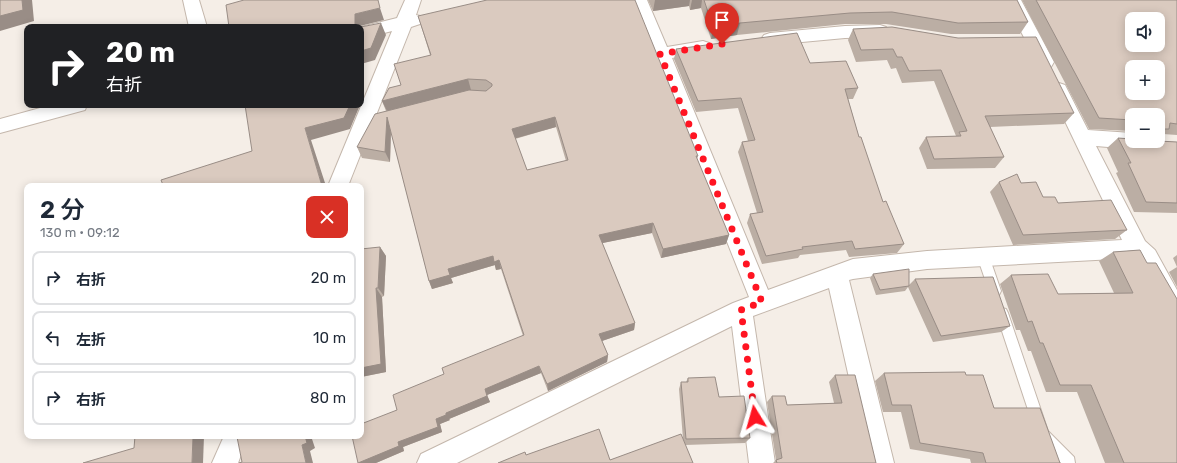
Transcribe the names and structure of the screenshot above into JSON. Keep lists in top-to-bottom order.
{
  "page": {
    "map_buttons": ["+", "−"],
    "turn": ["20 m", "右折"],
    "heading": ["2 分", "130 m · 09:12"],
    "list": [
      {
        "name": "右折",
        "value": "20 m"
      },
      {
        "name": "左折",
        "value": "10 m"
      },
      {
        "name": "右折",
        "value": "80 m"
      }
    ]
  }
}
